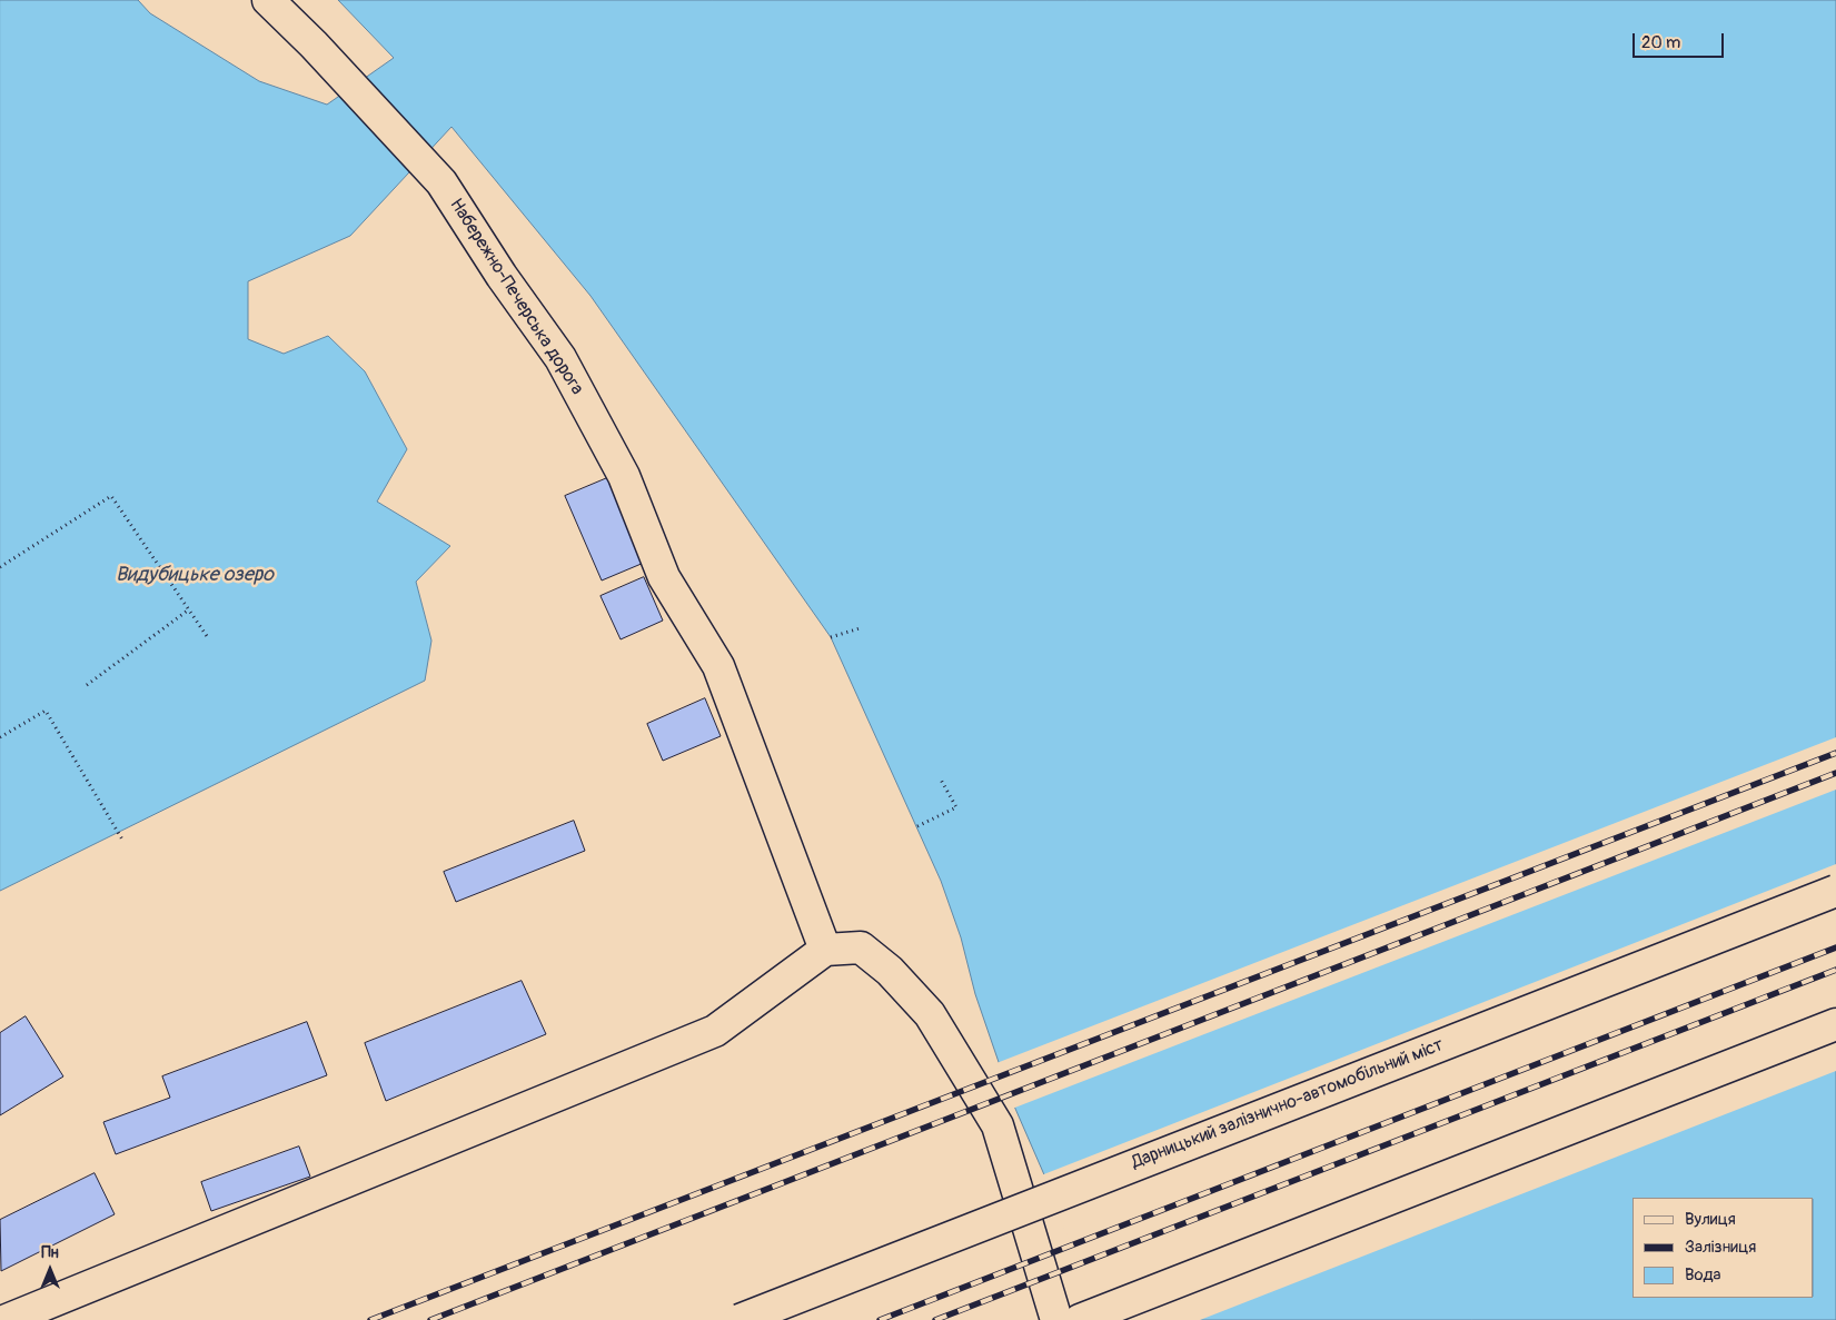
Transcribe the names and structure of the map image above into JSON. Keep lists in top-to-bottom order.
{
  "streets": {
    "main road": ["Набережно-Печерська дорога", "Дарницький залізнично-автомобільний міст"]
  },
  "water": ["Видубицьке озеро"],
  "legend": ["Вулиця", "Залізниця", "Вода"],
  "scale_bar": "20 m",
  "north": "top"
}
